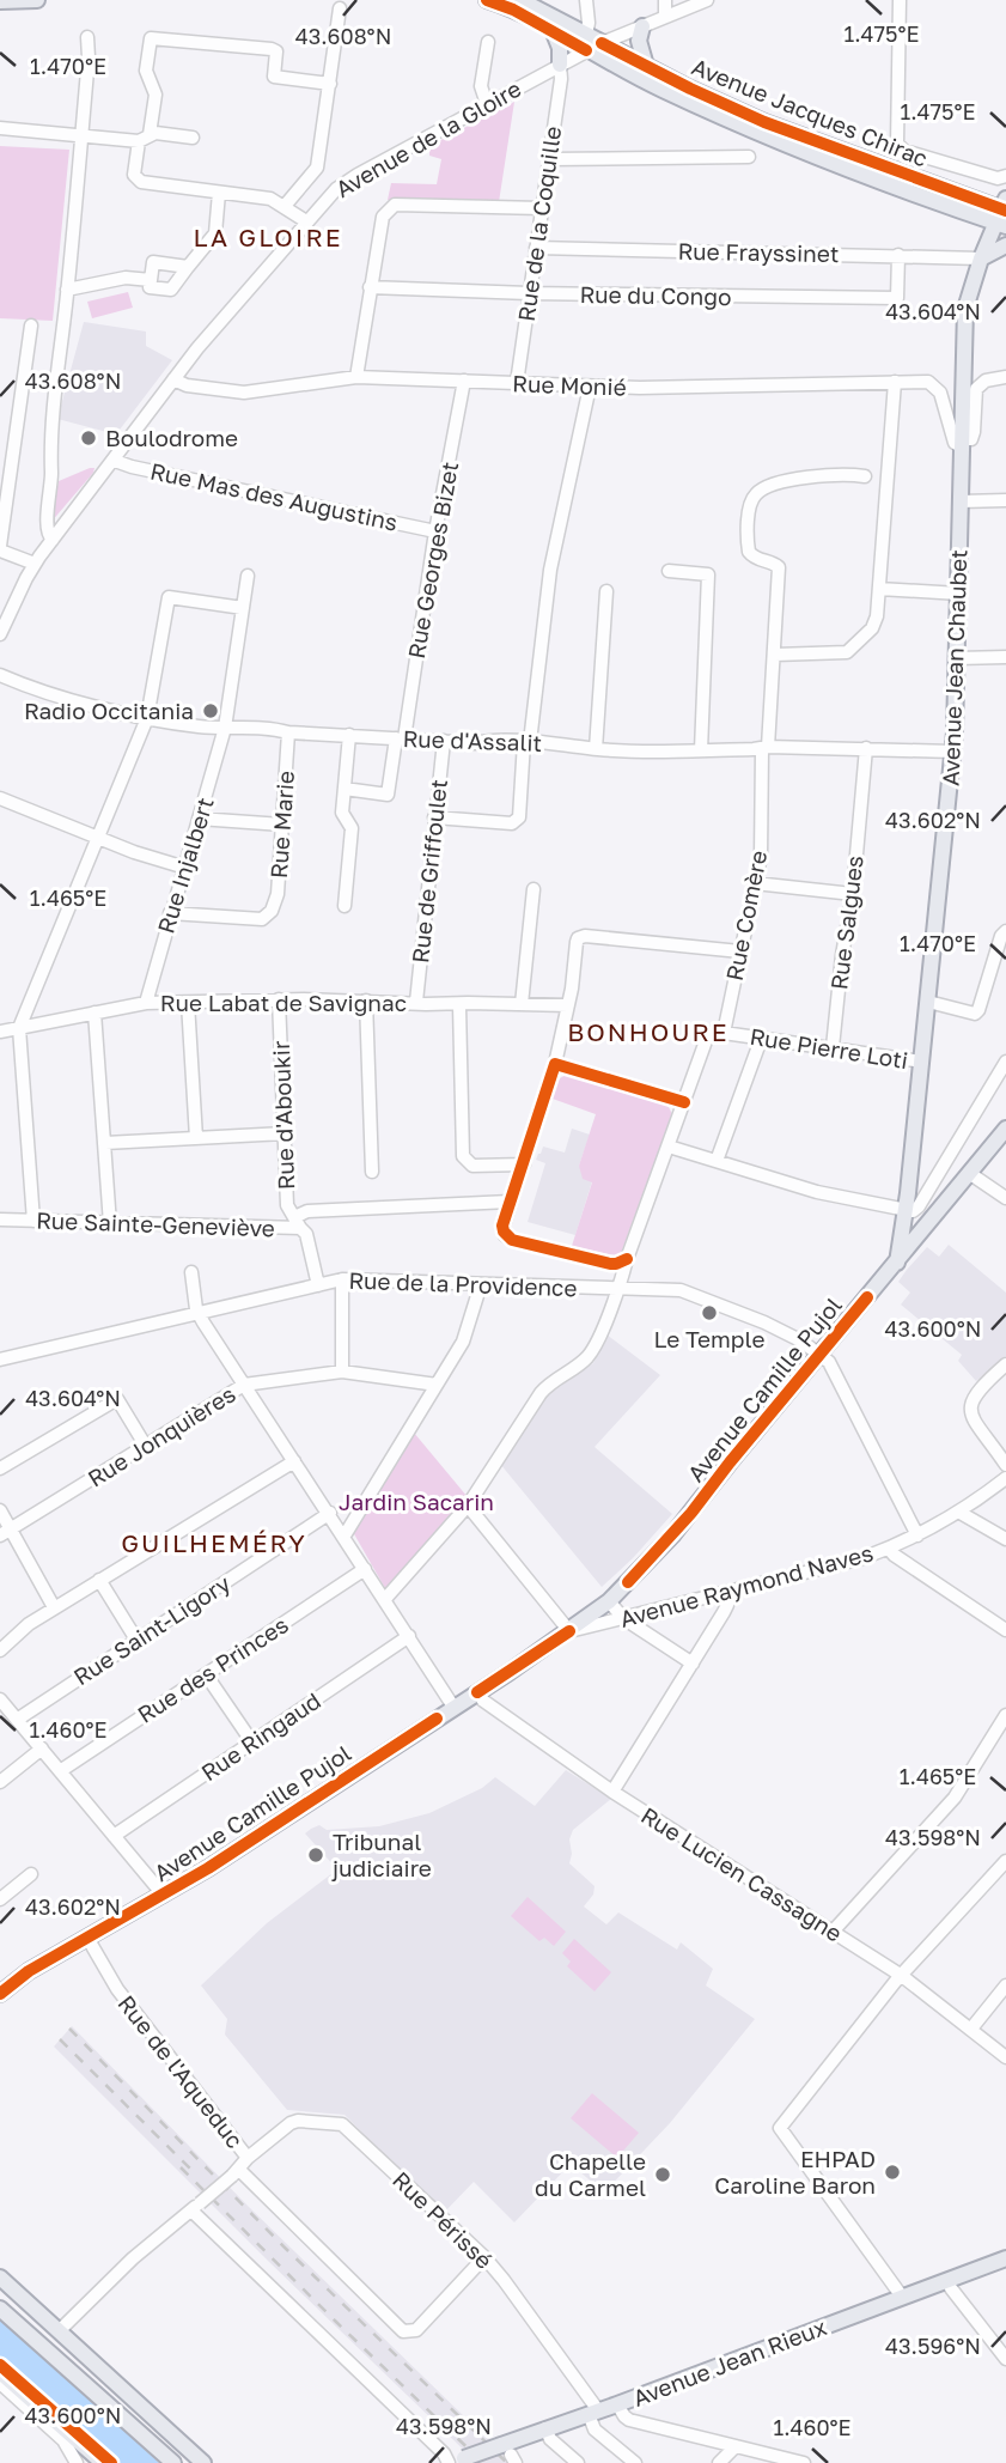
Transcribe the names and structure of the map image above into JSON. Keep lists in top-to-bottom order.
{
  "streets": {
    "main road": [
      "Avenue Jacques Chirac",
      "Avenue Jean Chaubet",
      "Avenue Camille Pujol",
      "Avenue Jean Rieux"
    ],
    "street": [
      "Avenue de la Gloire",
      "Rue de la Coquille",
      "Rue Frayssinet",
      "Rue du Congo",
      "Rue Monié",
      "Rue Mas des Augustins",
      "Rue Georges Bizet",
      "Rue d'Assalit",
      "Rue Marie",
      "Rue Injalbert",
      "Rue de Griffoulet",
      "Rue Comère",
      "Rue Salgues",
      "Rue Labat de Savignac",
      "Rue Pierre Loti",
      "Rue d'Aboukir",
      "Rue Sainte-Geneviève",
      "Rue de la Providence",
      "Rue Jonquières",
      "Avenue Raymond Naves",
      "Rue Saint-Ligory",
      "Rue des Princes",
      "Rue Ringaud",
      "Rue Lucien Cassagne",
      "Rue de l'Aqueduc",
      "Rue Périssé"
    ]
  },
  "crossings": [
    ["Avenue Jacques Chirac", "Avenue de la Gloire"],
    ["Avenue Jacques Chirac", "Avenue Jean Chaubet"],
    ["Avenue de la Gloire", "Rue de la Coquille"],
    ["Avenue de la Gloire", "Rue Monié"],
    ["Avenue de la Gloire", "Rue Mas des Augustins"],
    ["Rue de la Coquille", "Rue Frayssinet"],
    ["Rue de la Coquille", "Rue du Congo"],
    ["Rue de la Coquille", "Rue Monié"],
    ["Rue Frayssinet", "Rue du Congo"],
    ["Rue Frayssinet", "Avenue Jean Chaubet"],
    ["Rue Monié", "Rue Georges Bizet"],
    ["Rue Monié", "Avenue Jean Chaubet"],
    ["Rue Mas des Augustins", "Rue Georges Bizet"],
    ["Rue Georges Bizet", "Rue d'Assalit"],
    ["Avenue Jean Chaubet", "Rue d'Assalit"],
    ["Avenue Jean Chaubet", "Rue Pierre Loti"],
    ["Avenue Jean Chaubet", "Avenue Camille Pujol"],
    ["Rue d'Assalit", "Rue Marie"],
    ["Rue d'Assalit", "Rue Injalbert"],
    ["Rue d'Assalit", "Rue de Griffoulet"],
    ["Rue d'Assalit", "Rue Comère"],
    ["Rue d'Assalit", "Rue Salgues"],
    ["Rue Marie", "Rue Injalbert"],
    ["Rue Injalbert", "Rue Labat de Savignac"],
    ["Rue de Griffoulet", "Rue Labat de Savignac"],
    ["Rue Comère", "Rue Pierre Loti"],
    ["Rue Salgues", "Rue Pierre Loti"],
    ["Rue Labat de Savignac", "Rue d'Aboukir"],
    ["Rue d'Aboukir", "Rue Sainte-Geneviève"],
    ["Rue Sainte-Geneviève", "Rue de la Providence"],
    ["Rue de la Providence", "Avenue Camille Pujol"],
    ["Avenue Camille Pujol", "Avenue Raymond Naves"],
    ["Avenue Camille Pujol", "Rue Lucien Cassagne"],
    ["Avenue Camille Pujol", "Rue de l'Aqueduc"],
    ["Rue de l'Aqueduc", "Rue Périssé"],
    ["Rue Périssé", "Avenue Jean Rieux"]
  ],
  "districts": ["LA GLOIRE", "BONHOURE", "GUILHEMÉRY"],
  "parks": ["Jardin Sacarin"],
  "places": [
    "Boulodrome",
    "Radio Occitania",
    "Le Temple",
    "Tribunal judiciaire",
    "EHPAD Caroline Baron",
    "Chapelle du Carmel"
  ],
  "coordinates": [
    "1.475°E",
    "43.608°N",
    "1.470°E",
    "43.604°N",
    "43.602°N",
    "1.465°E",
    "43.600°N",
    "1.460°E",
    "43.598°N",
    "43.596°N"
  ]
}
